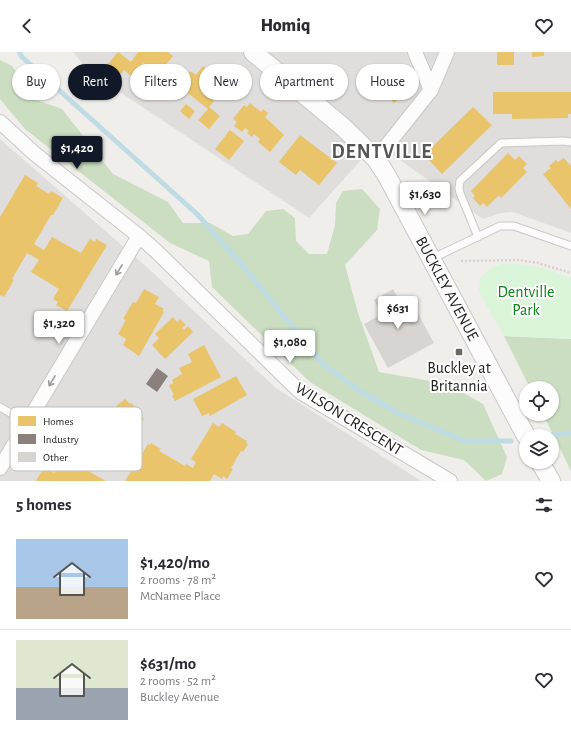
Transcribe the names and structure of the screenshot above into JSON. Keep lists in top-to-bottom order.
{
  "streets": {
    "street": ["BUCKLEY AVENUE", "WILSON CRESCENT"]
  },
  "districts": ["DENTVILLE"],
  "parks": ["Dentville Park"],
  "places": {
    "transit": ["Buckley at Britannia"]
  },
  "legend": ["Homes", "Industry", "Other"],
  "page": {
    "header": "Homiq",
    "chip": [
      "Buy",
      "Rent",
      "Filters",
      "New",
      "Apartment",
      "House"
    ],
    "price": [
      "$1,420",
      "$1,630",
      "$631",
      "$1,320",
      "$1,080"
    ],
    "heading": "5 homes",
    "list": [
      {
        "name": "$1,420/mo",
        "note": "2 rooms · 78 m² · McNamee Place"
      },
      {
        "name": "$631/mo",
        "note": "2 rooms · 52 m² · Buckley Avenue"
      }
    ]
  }
}
